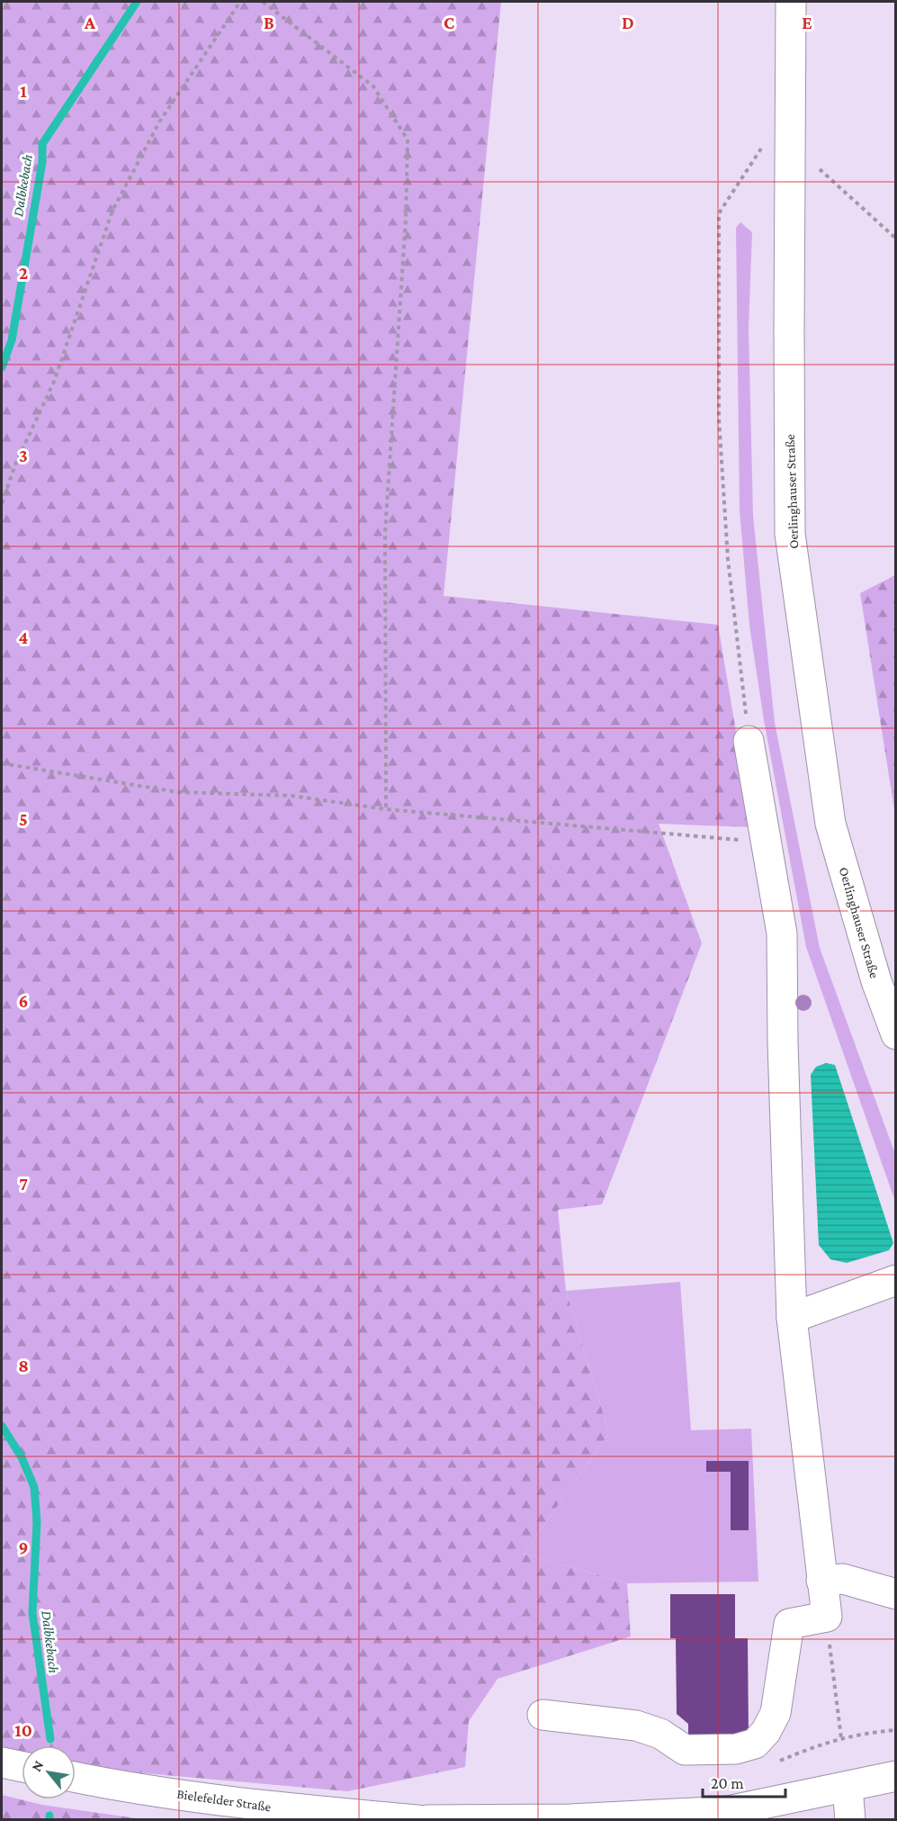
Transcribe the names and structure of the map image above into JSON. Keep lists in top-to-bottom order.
{
  "streets": {
    "main road": ["Oerlinghauser Straße", "Bielefelder Straße"]
  },
  "water": ["Dalbkebach"],
  "scale_bar": "20 m",
  "north": "top left",
  "grid": {
    "columns": [
      "A",
      "B",
      "C",
      "D",
      "E"
    ],
    "rows": [
      "1",
      "2",
      "3",
      "4",
      "5",
      "6",
      "7",
      "8",
      "9",
      "10"
    ]
  }
}
